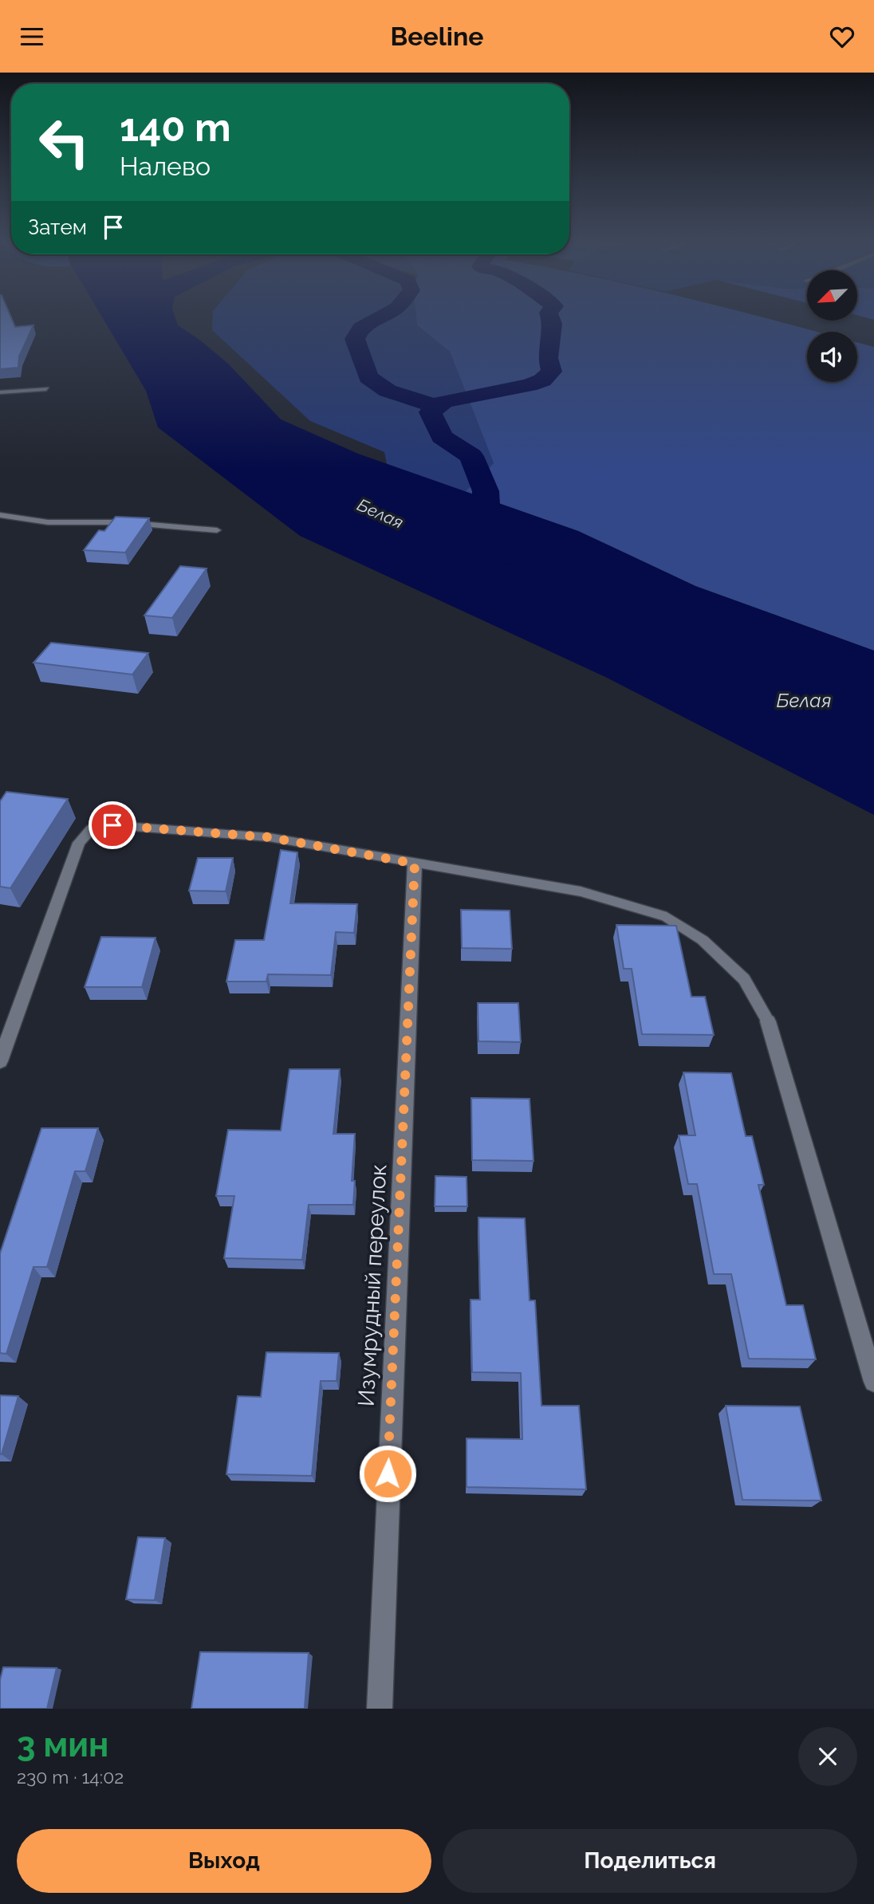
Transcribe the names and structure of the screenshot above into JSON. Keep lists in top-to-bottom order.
{
  "streets": {
    "street": ["Изумрудный переулок"]
  },
  "water": ["Белая"],
  "north": "bottom left",
  "page": {
    "header": "Beeline",
    "turn": ["140 m", "Налево"],
    "then": "Затем",
    "heading": ["3 мин", "230 m · 14:02"],
    "buttons": ["Выход", "Поделиться"]
  }
}
